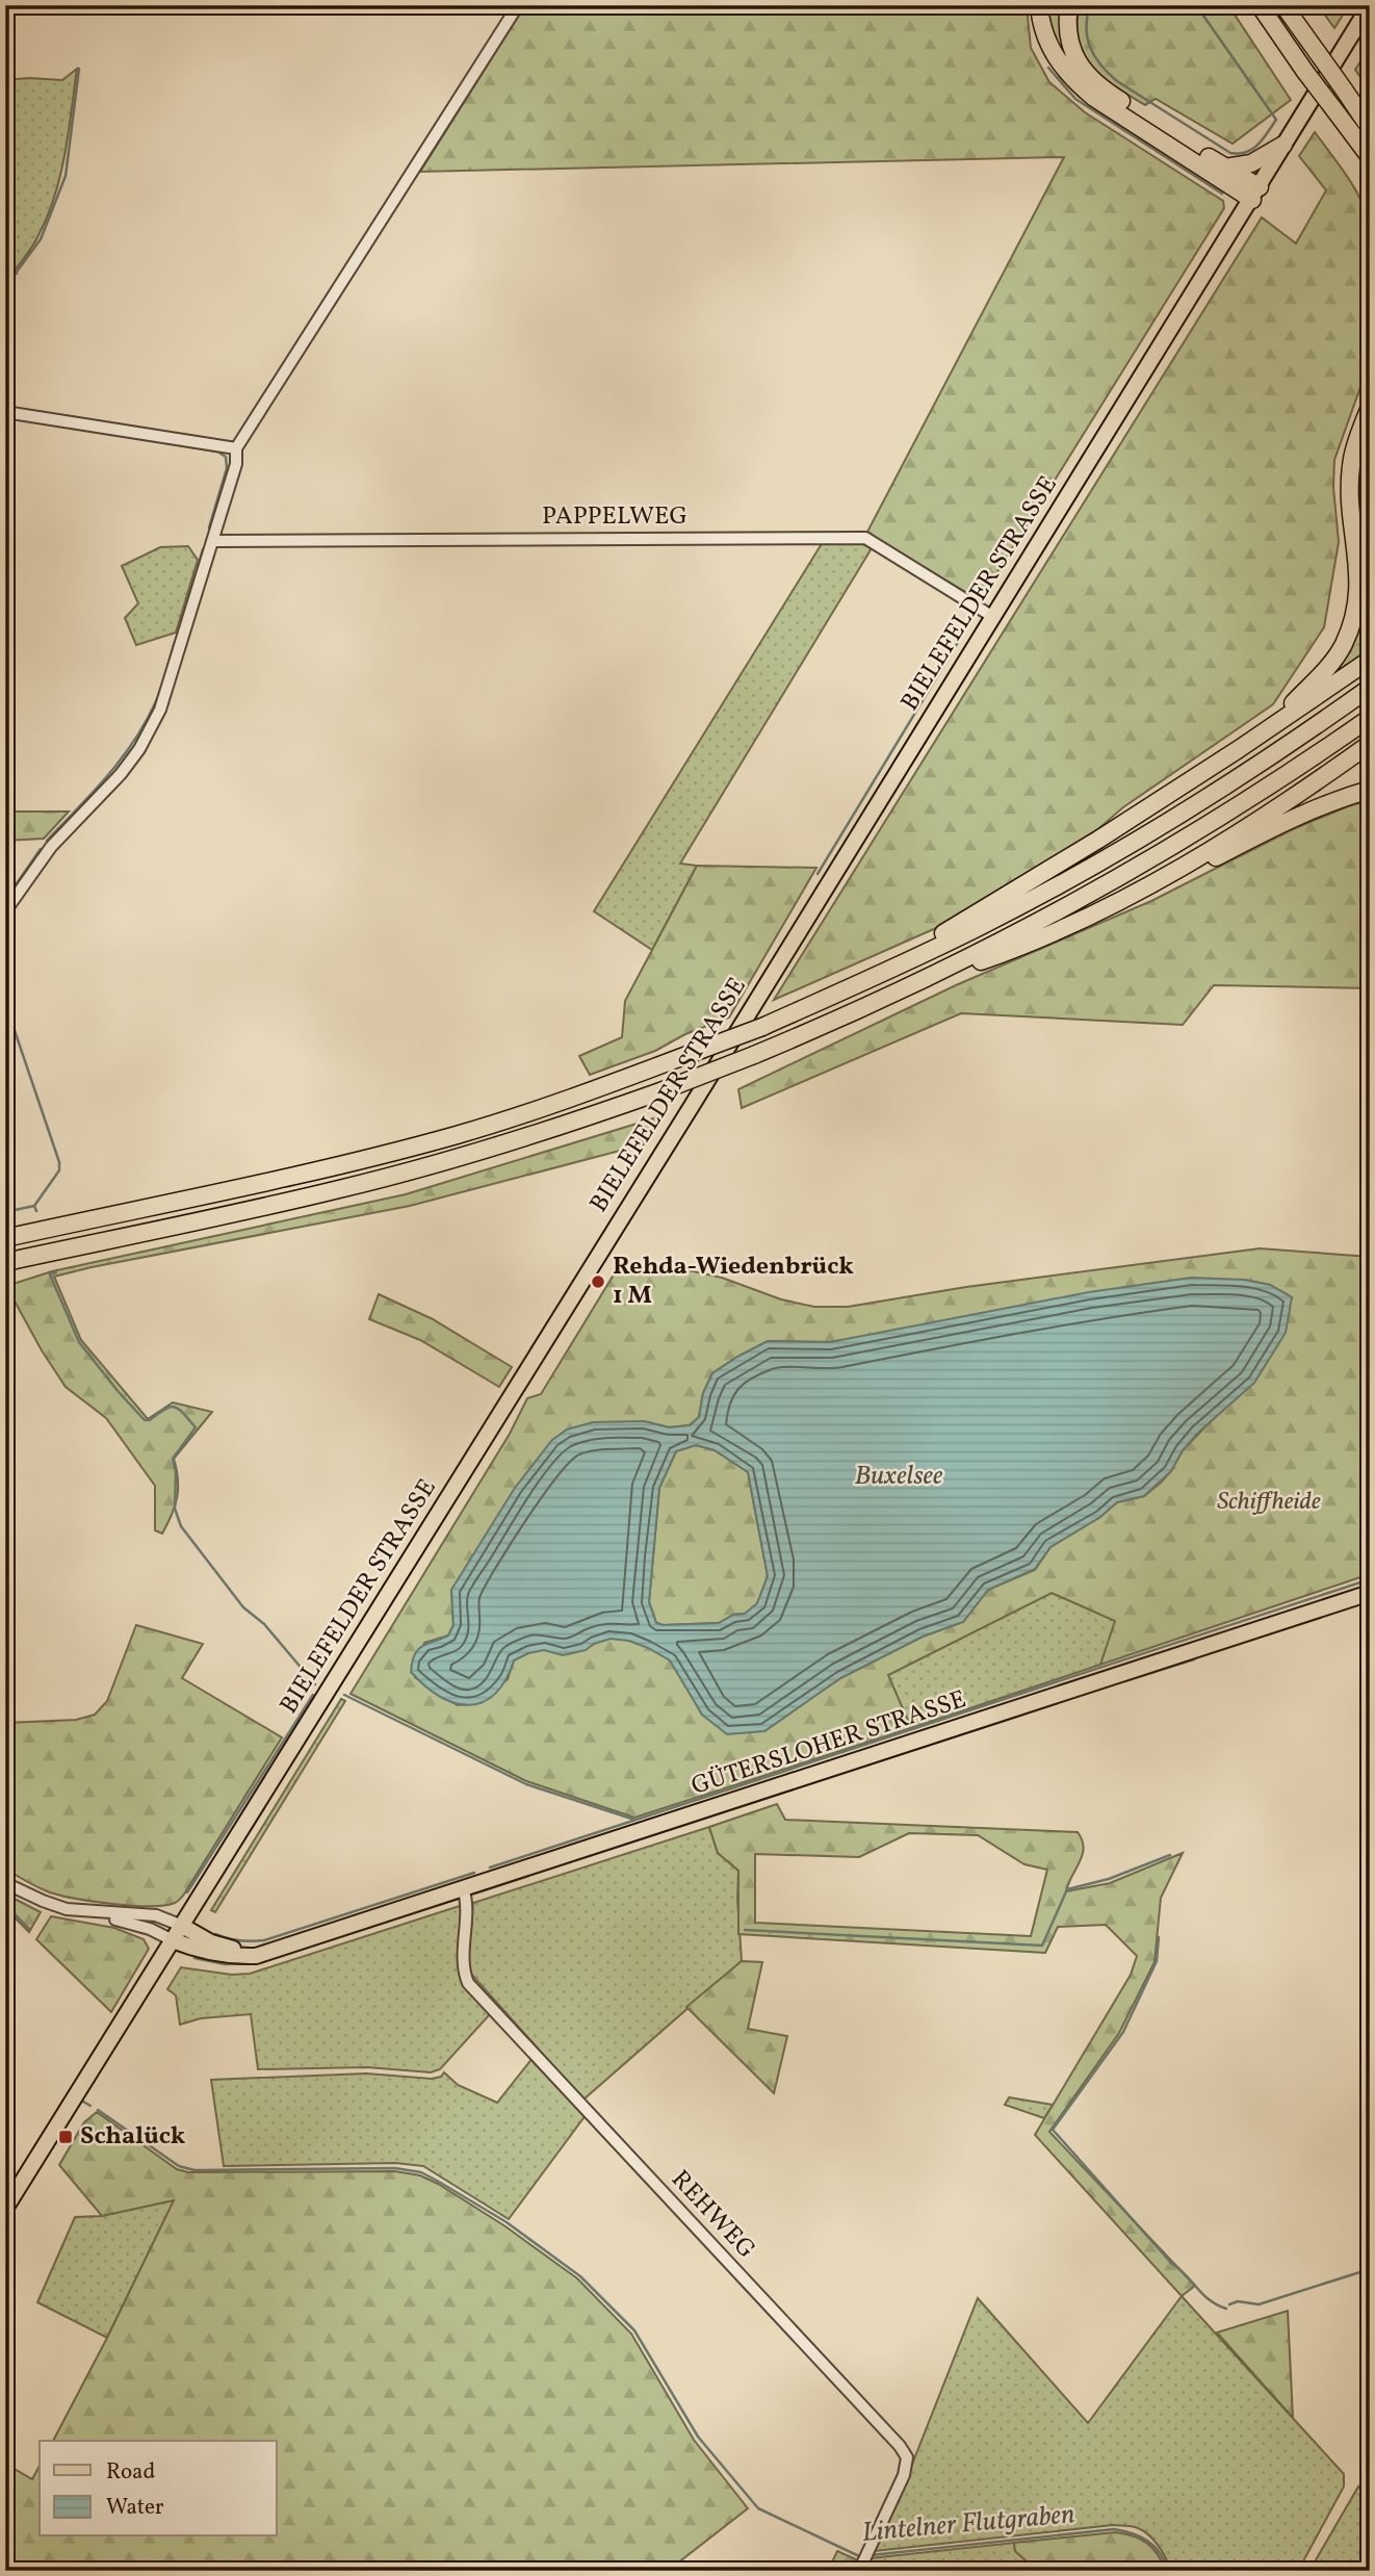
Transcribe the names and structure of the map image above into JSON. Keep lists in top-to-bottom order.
{
  "streets": {
    "main road": ["BIELEFELDER STRASSE", "GÜTERSLOHER STRASSE"],
    "street": ["PAPPELWEG", "REHWEG"]
  },
  "crossings": [
    ["PAPPELWEG", "BIELEFELDER STRASSE"],
    ["BIELEFELDER STRASSE", "GÜTERSLOHER STRASSE"],
    ["GÜTERSLOHER STRASSE", "REHWEG"]
  ],
  "water": ["Buxelsee", "Lintelner Flutgraben"],
  "parks": ["Schiffheide"],
  "places": {
    "other": ["Rehda-Wiedenbrück 1 M"],
    "transit": ["Schalück"]
  },
  "legend": ["Road", "Water"]
}
